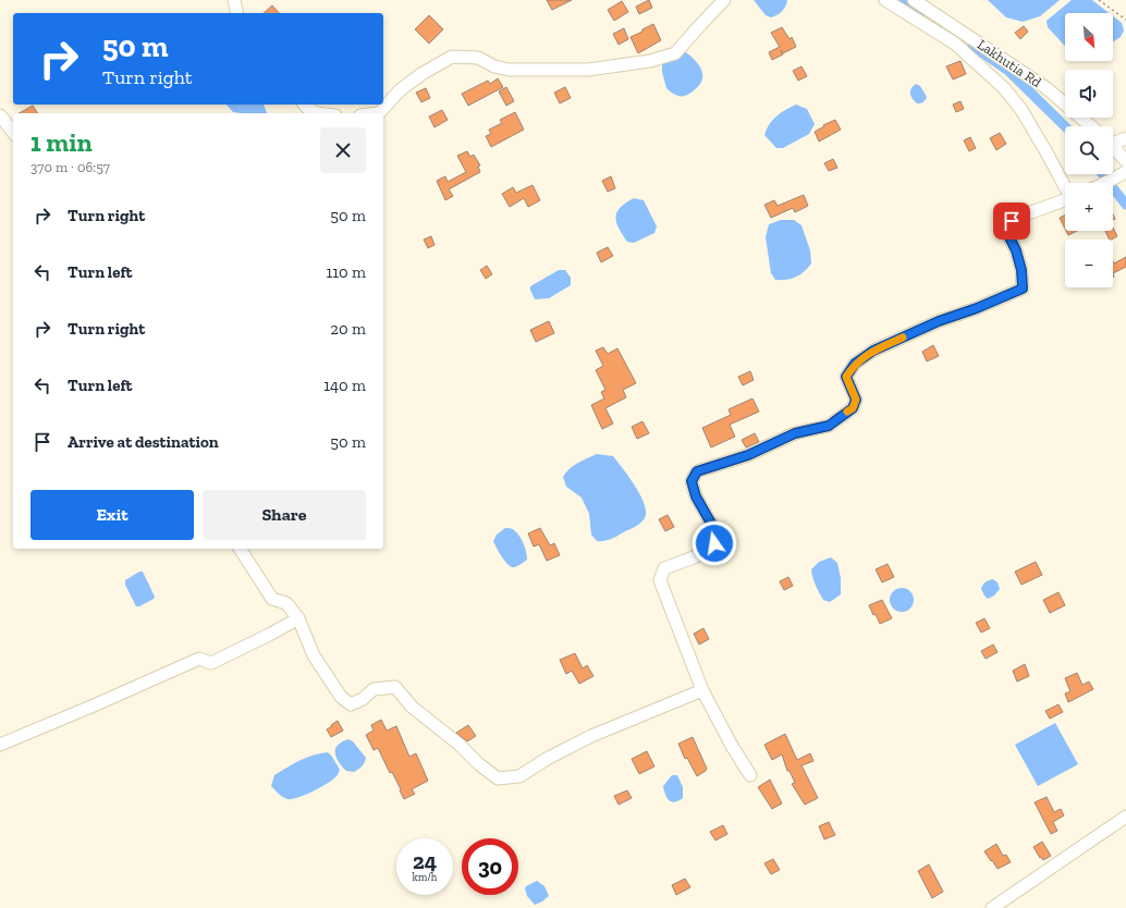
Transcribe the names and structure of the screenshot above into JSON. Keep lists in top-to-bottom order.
{
  "streets": {
    "street": ["Lakhutia Rd"]
  },
  "north": "bottom right",
  "page": {
    "map_buttons": ["+", "−"],
    "turn": ["50 m", "Turn right"],
    "heading": ["1 min", "370 m · 06:57"],
    "list": [
      {
        "name": "Turn right",
        "value": "50 m"
      },
      {
        "name": "Turn left",
        "value": "110 m"
      },
      {
        "name": "Turn right",
        "value": "20 m"
      },
      {
        "name": "Turn left",
        "value": "140 m"
      },
      {
        "name": "Arrive at destination",
        "value": "50 m"
      }
    ],
    "buttons": ["Exit", "Share"],
    "speed": "24 km/h",
    "limit": "30"
  }
}
